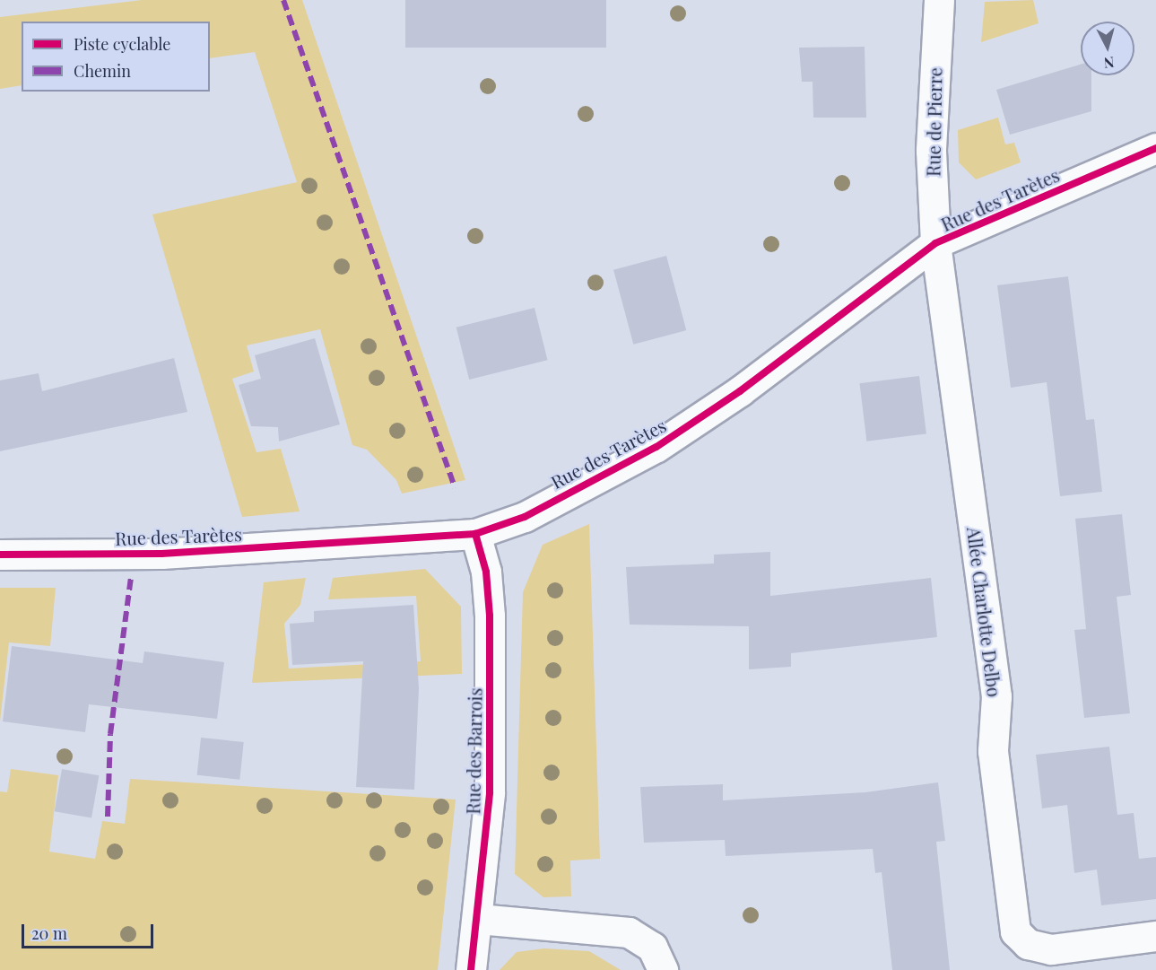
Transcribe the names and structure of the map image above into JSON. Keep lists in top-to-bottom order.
{
  "streets": {
    "street": [
      "Rue de Pierre",
      "Rue des Tarètes",
      "Allée Charlotte Delbo",
      "Rue des Barrois"
    ]
  },
  "crossings": [
    ["Rue de Pierre", "Rue des Tarètes"],
    ["Rue de Pierre", "Allée Charlotte Delbo"],
    ["Rue des Tarètes", "Allée Charlotte Delbo"],
    ["Rue des Tarètes", "Rue des Barrois"]
  ],
  "legend": ["Piste cyclable", "Chemin"],
  "scale_bar": "20 m",
  "north": "bottom"
}
